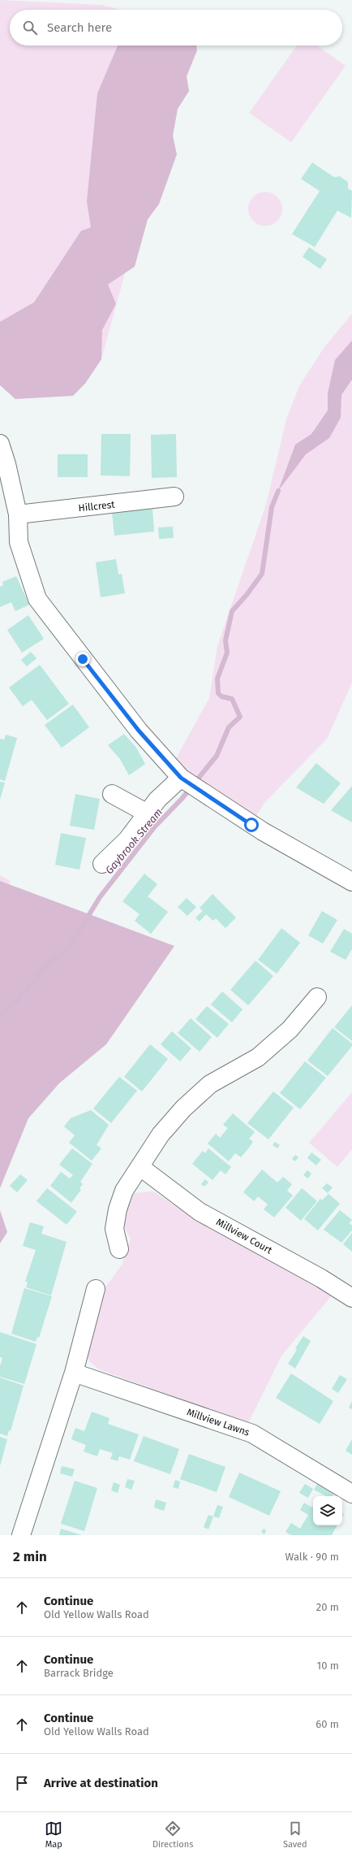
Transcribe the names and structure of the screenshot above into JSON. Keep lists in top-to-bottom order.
{
  "streets": {
    "street": ["Hillcrest", "Millview Court", "Millview Lawns"]
  },
  "water": ["Gaybrook Stream"],
  "page": {
    "search": "Search here",
    "heading": ["2 min", "Walk · 90 m"],
    "list": [
      ["Continue", "Old Yellow Walls Road", "20 m"],
      ["Continue", "Barrack Bridge", "10 m"],
      ["Continue", "Old Yellow Walls Road", "60 m"],
      "Arrive at destination"
    ],
    "nav": ["Map", "Directions", "Saved"]
  }
}
